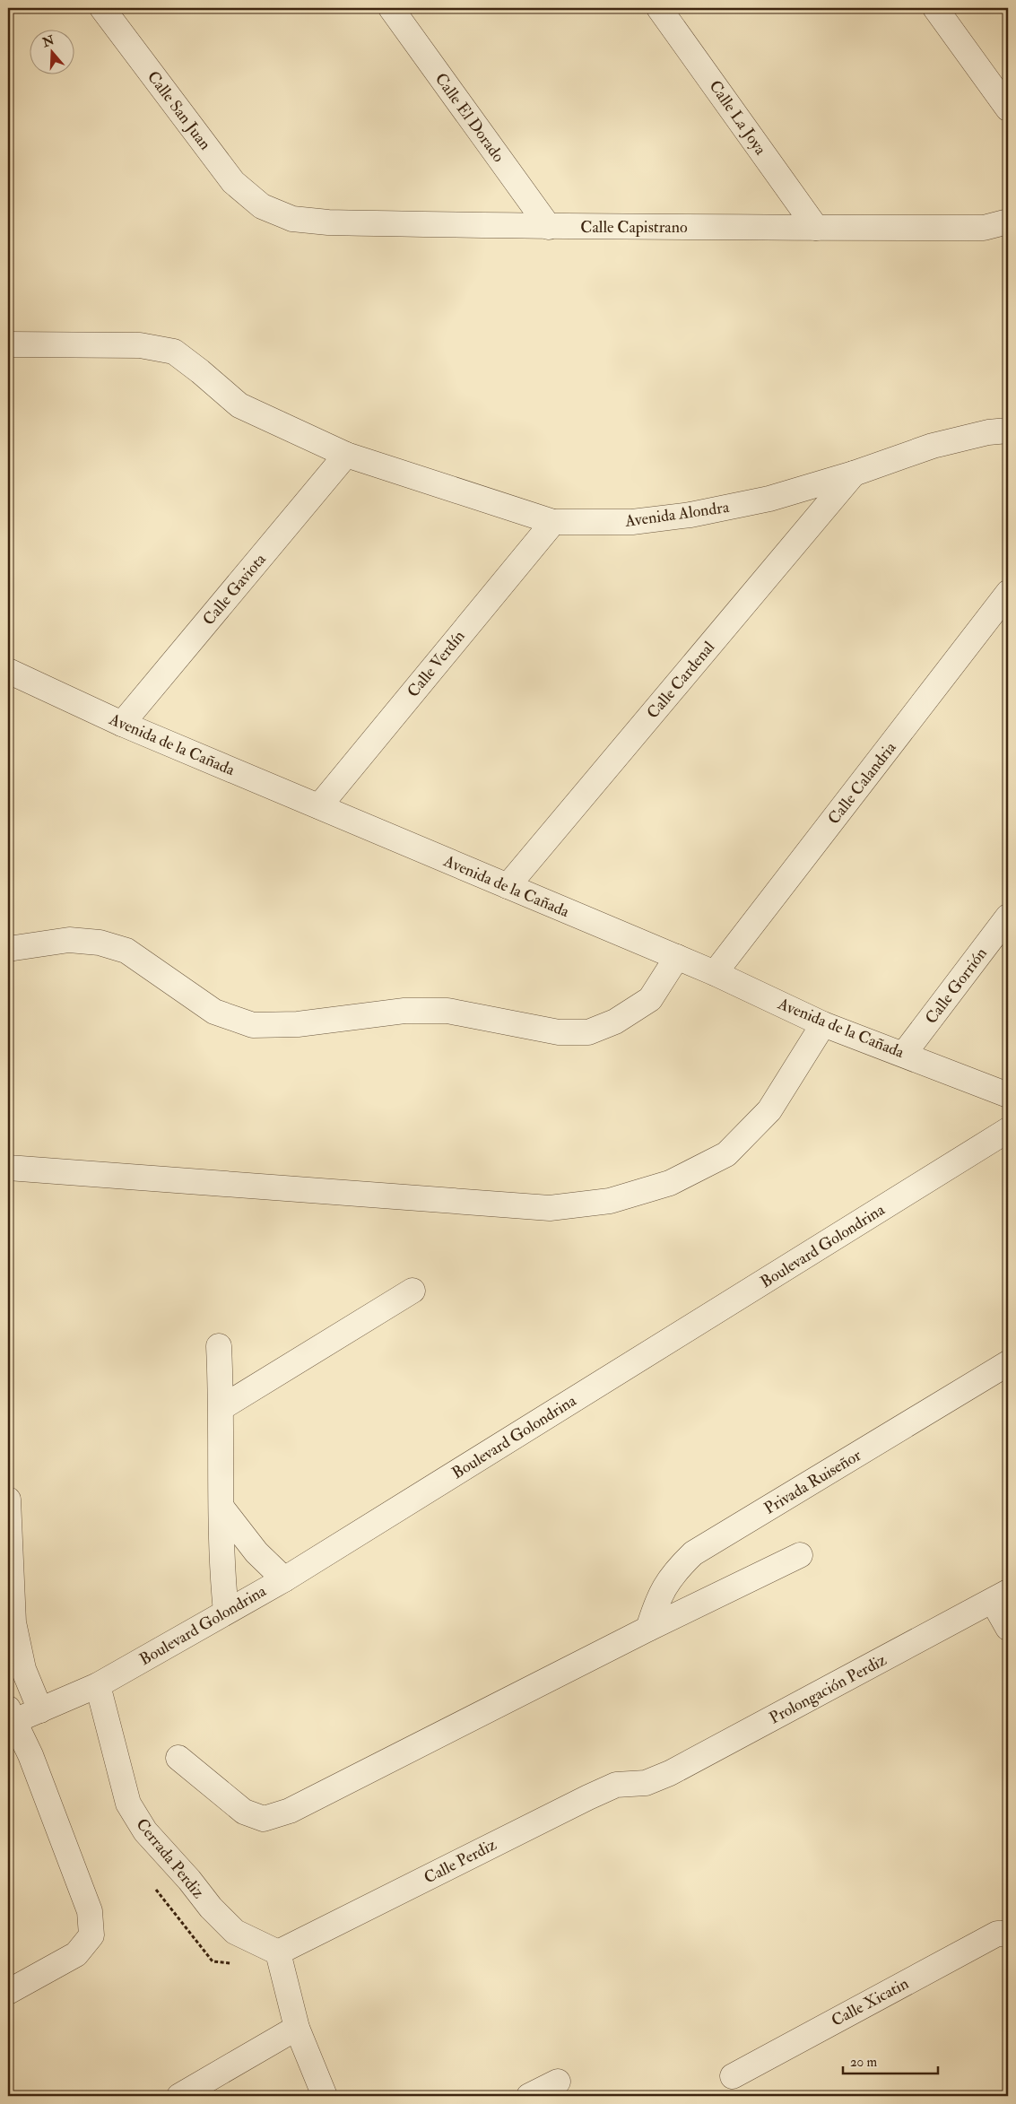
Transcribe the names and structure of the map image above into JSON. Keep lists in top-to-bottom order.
{
  "streets": {
    "street": [
      "Calle San Juan",
      "Calle El Dorado",
      "Calle La Joya",
      "Calle Capistrano",
      "Avenida Alondra",
      "Calle Gaviota",
      "Calle Verdín",
      "Calle Cardenal",
      "Avenida de la Cañada",
      "Calle Calandria",
      "Calle Gorrión",
      "Boulevard Golondrina",
      "Privada Ruiseñor",
      "Prolongación Perdiz",
      "Cerrada Perdiz",
      "Calle Perdiz",
      "Calle Xicatin"
    ]
  },
  "crossings": [
    ["Calle San Juan", "Calle Capistrano"],
    ["Calle El Dorado", "Calle Capistrano"],
    ["Calle La Joya", "Calle Capistrano"],
    ["Avenida Alondra", "Calle Gaviota"],
    ["Avenida Alondra", "Calle Verdín"],
    ["Avenida Alondra", "Calle Cardenal"],
    ["Calle Gaviota", "Avenida de la Cañada"],
    ["Calle Verdín", "Avenida de la Cañada"],
    ["Calle Cardenal", "Avenida de la Cañada"],
    ["Avenida de la Cañada", "Calle Calandria"],
    ["Avenida de la Cañada", "Calle Gorrión"],
    ["Boulevard Golondrina", "Cerrada Perdiz"],
    ["Prolongación Perdiz", "Calle Perdiz"],
    ["Cerrada Perdiz", "Calle Perdiz"]
  ],
  "scale_bar": "20 m",
  "north": "top"
}
